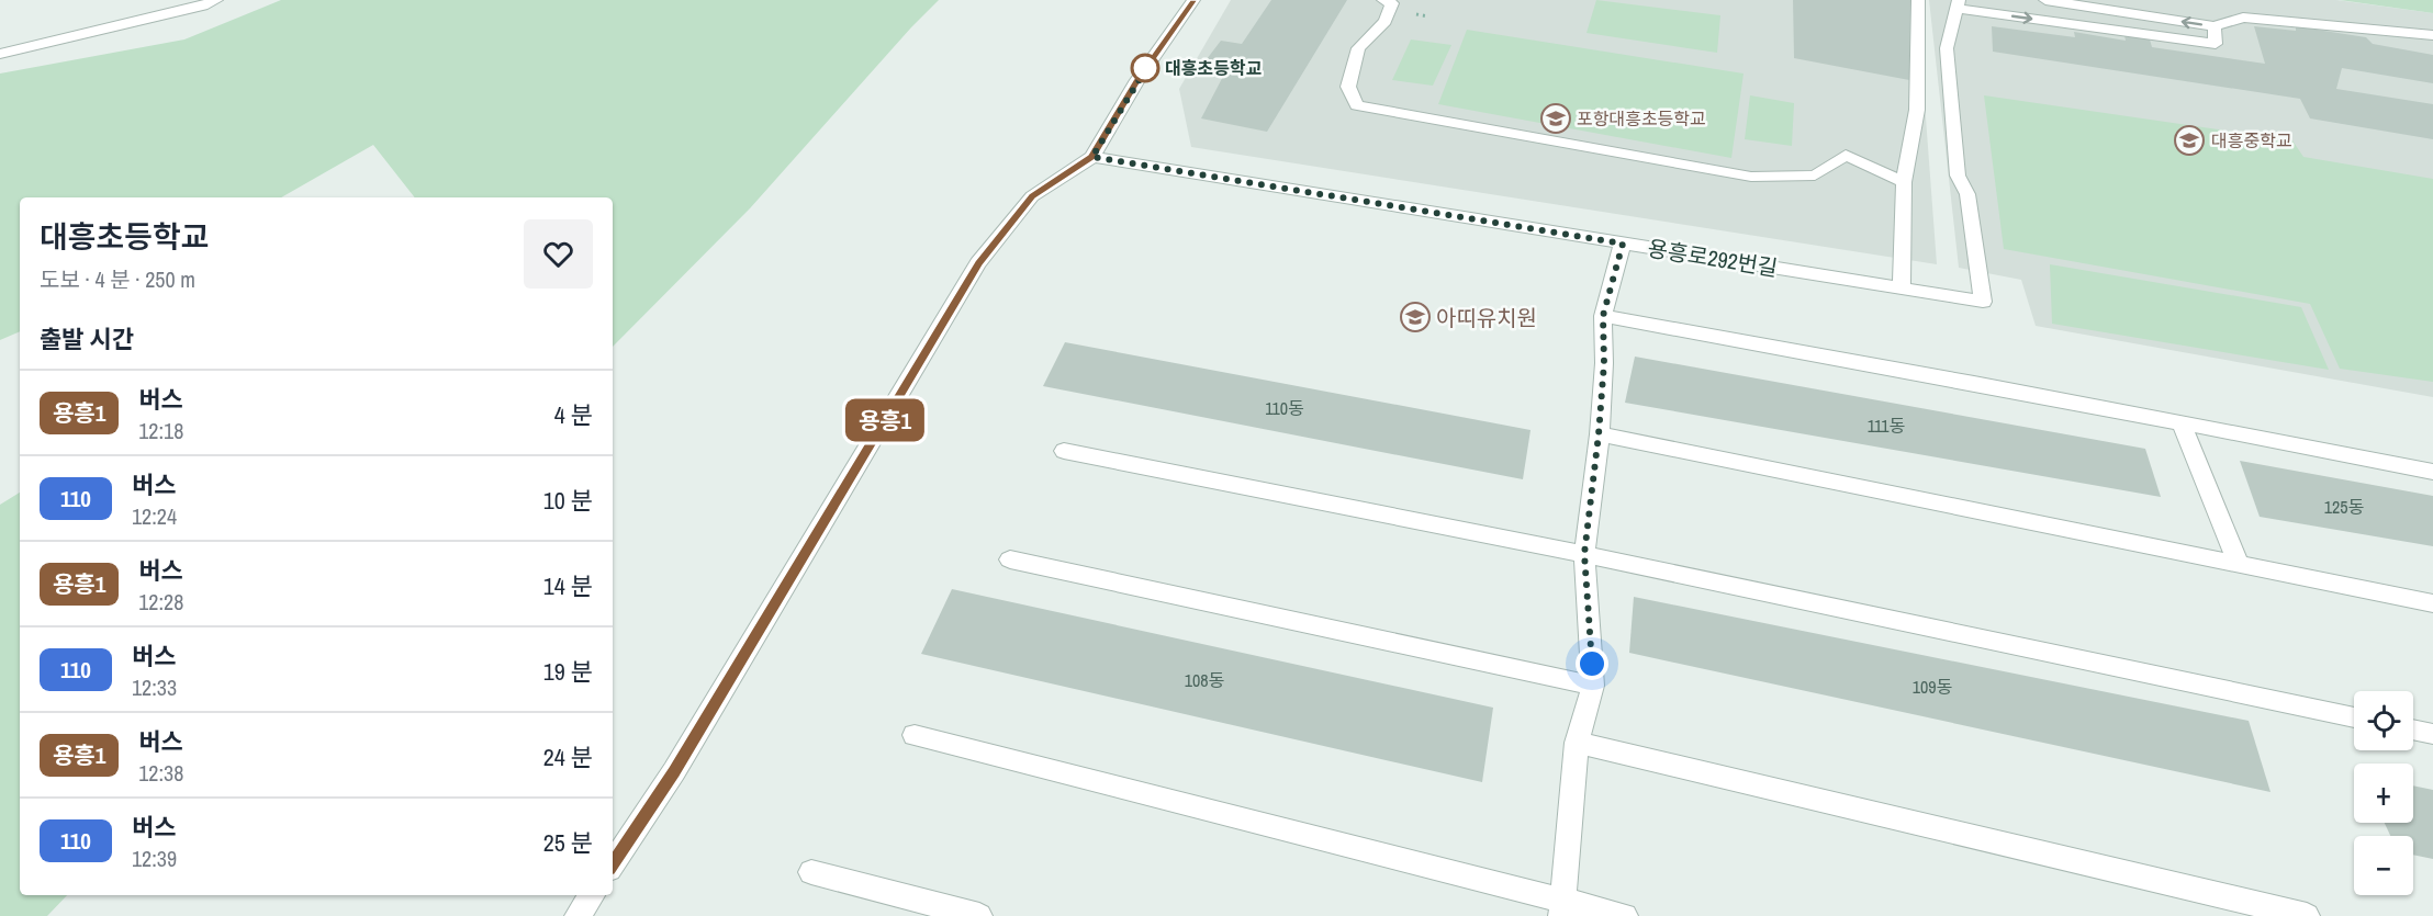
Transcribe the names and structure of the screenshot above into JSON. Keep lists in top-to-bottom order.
{
  "streets": {
    "street": ["용흥로292번길"]
  },
  "places": {
    "other": ["대흥초등학교"],
    "school or university": ["포항대흥초등학교", "대흥중학교", "아띠유치원"]
  },
  "lines": ["bus line 용흥1"],
  "house_numbers": [
    "110동",
    "111동",
    "125동",
    "108동",
    "109동"
  ],
  "page": {
    "on_map": "용흥1",
    "heading": [
      ["대흥초등학교", "도보 · 4 분 · 250 m"],
      "출발 시간"
    ],
    "list": [
      {
        "mark": "용흥1",
        "name": "버스",
        "note": "12:18",
        "value": "4 분"
      },
      {
        "mark": "110",
        "name": "버스",
        "note": "12:24",
        "value": "10 분"
      },
      {
        "mark": "용흥1",
        "name": "버스",
        "note": "12:28",
        "value": "14 분"
      },
      {
        "mark": "110",
        "name": "버스",
        "note": "12:33",
        "value": "19 분"
      },
      {
        "mark": "용흥1",
        "name": "버스",
        "note": "12:38",
        "value": "24 분"
      },
      {
        "mark": "110",
        "name": "버스",
        "note": "12:39",
        "value": "25 분"
      }
    ],
    "map_buttons": ["+", "−"]
  }
}
